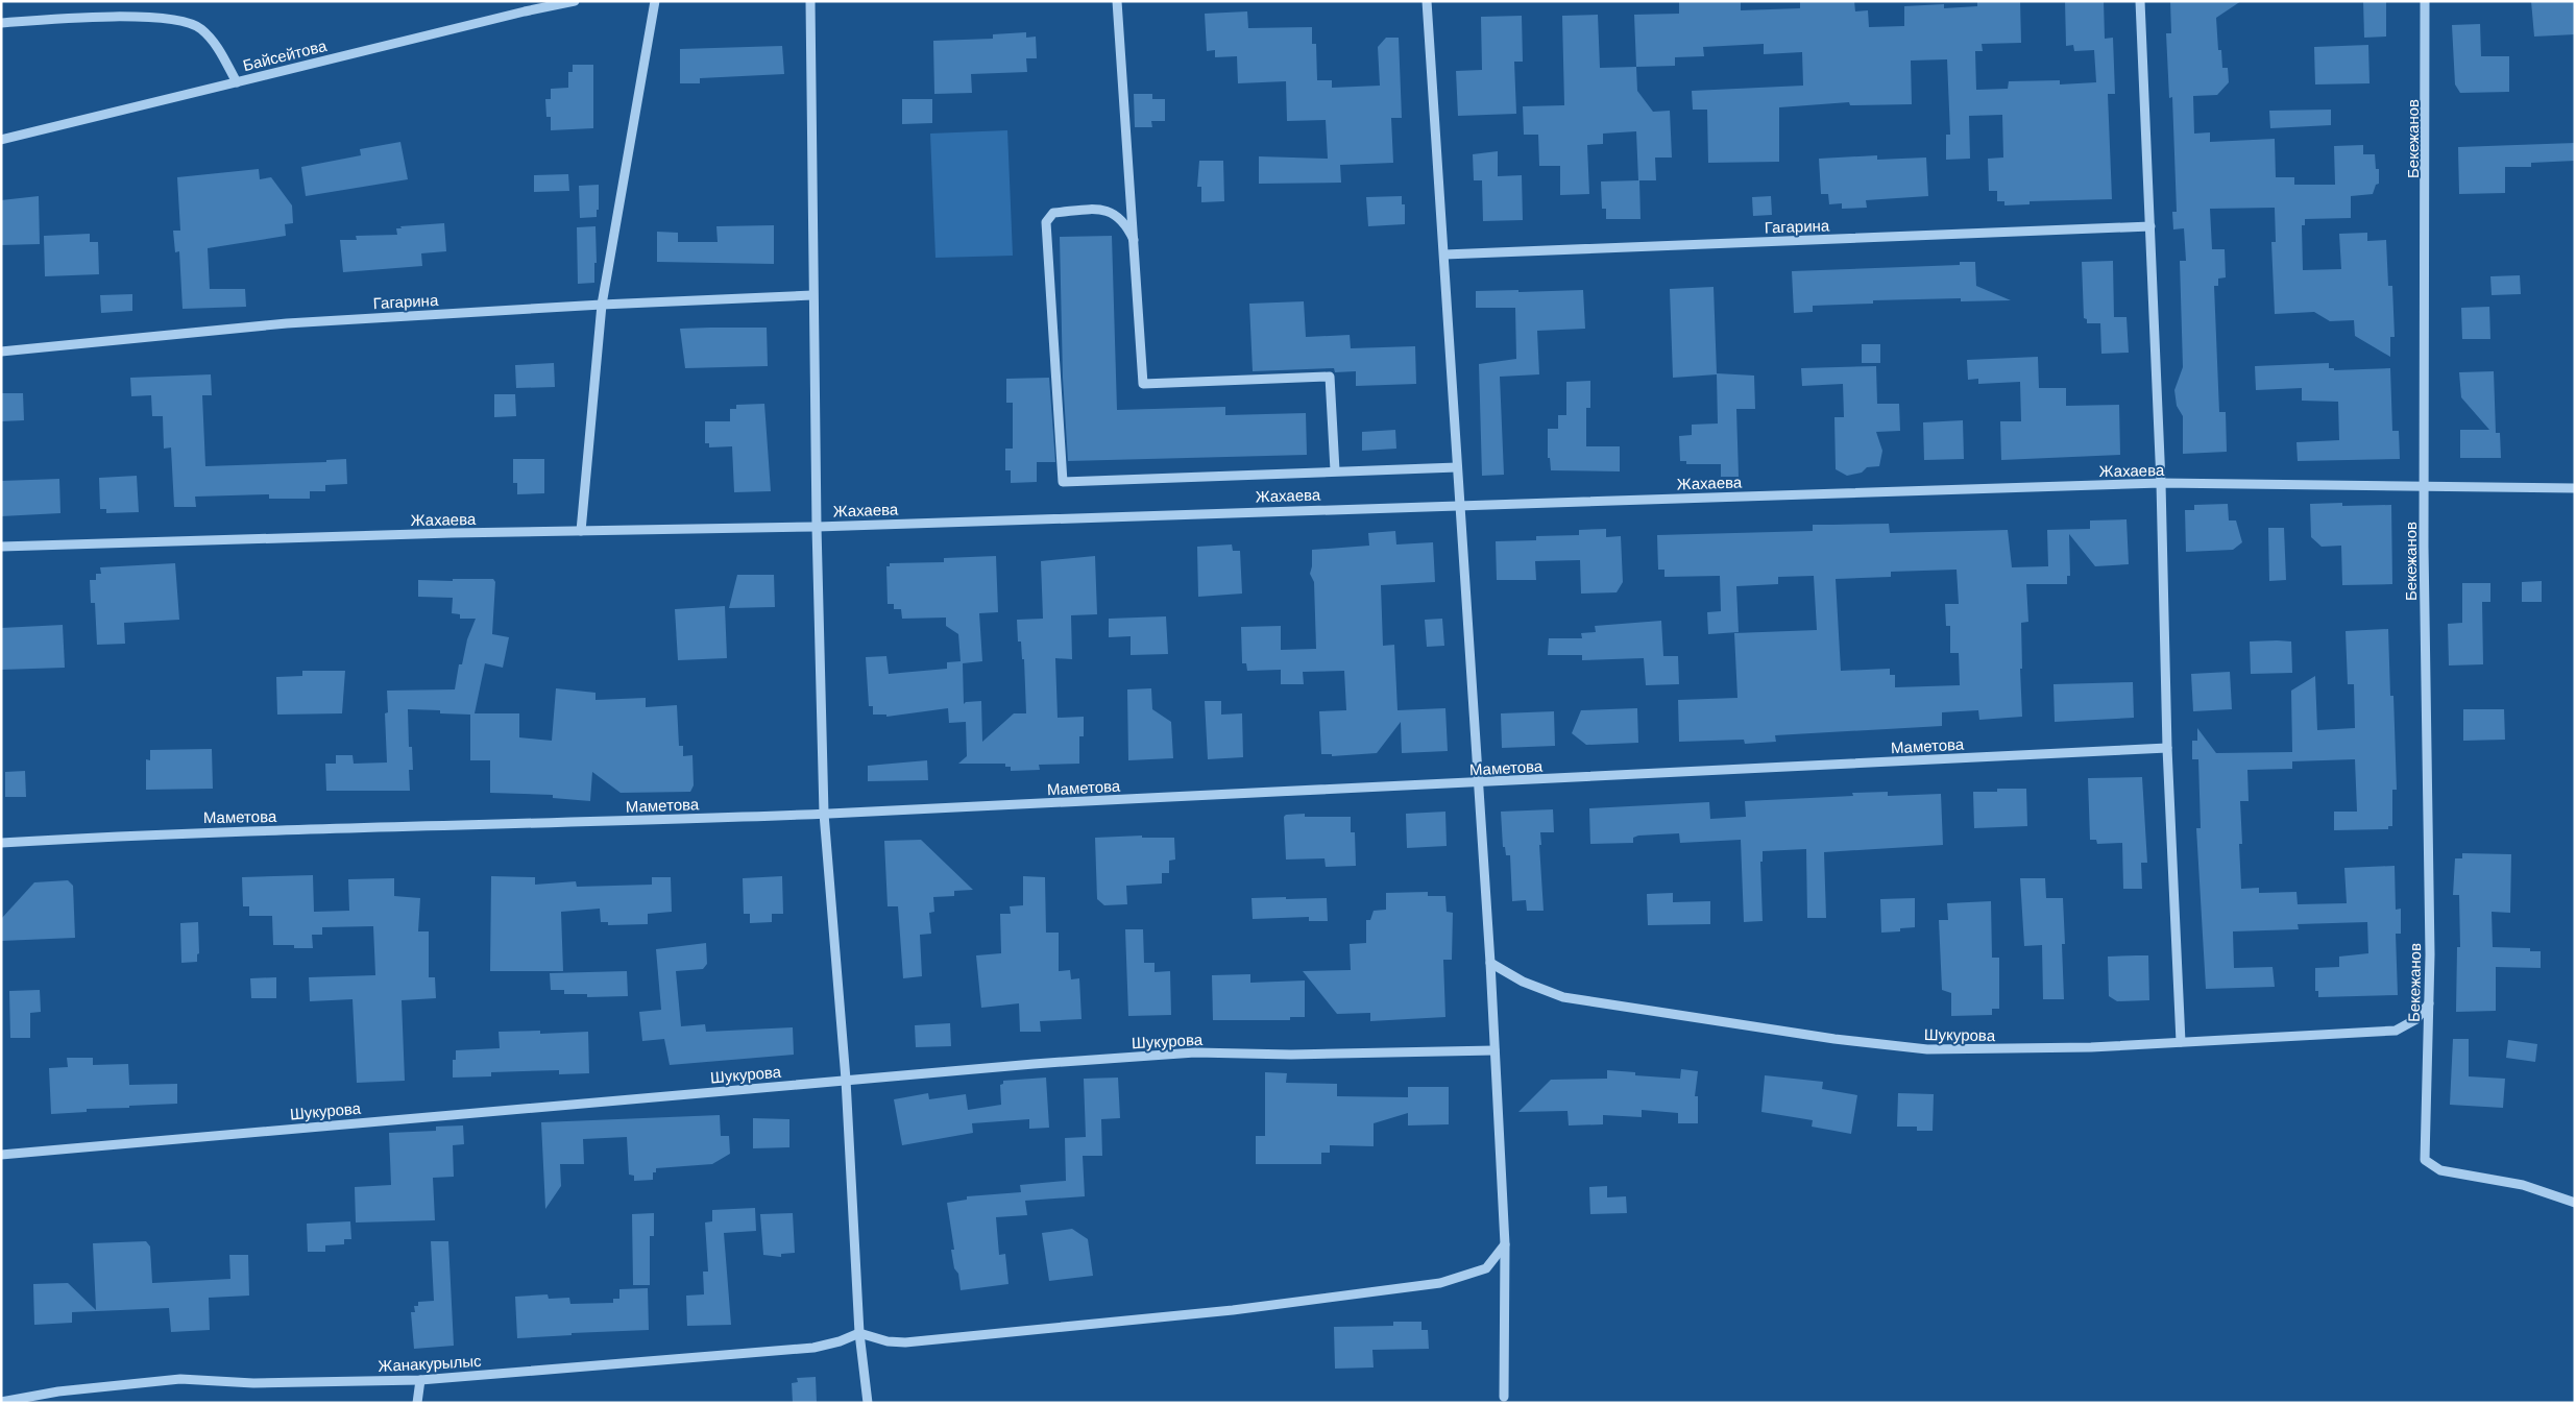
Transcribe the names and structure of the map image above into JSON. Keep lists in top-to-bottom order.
{
  "streets": {
    "street": [
      "Байсейтова",
      "Бекежанов",
      "Гагарина",
      "Жахаева",
      "Маметова",
      "Шукурова",
      "Жанакурылыс"
    ]
  },
  "crossings": [
    ["Бекежанов", "Жахаева"],
    ["Бекежанов", "Шукурова"]
  ]
}
